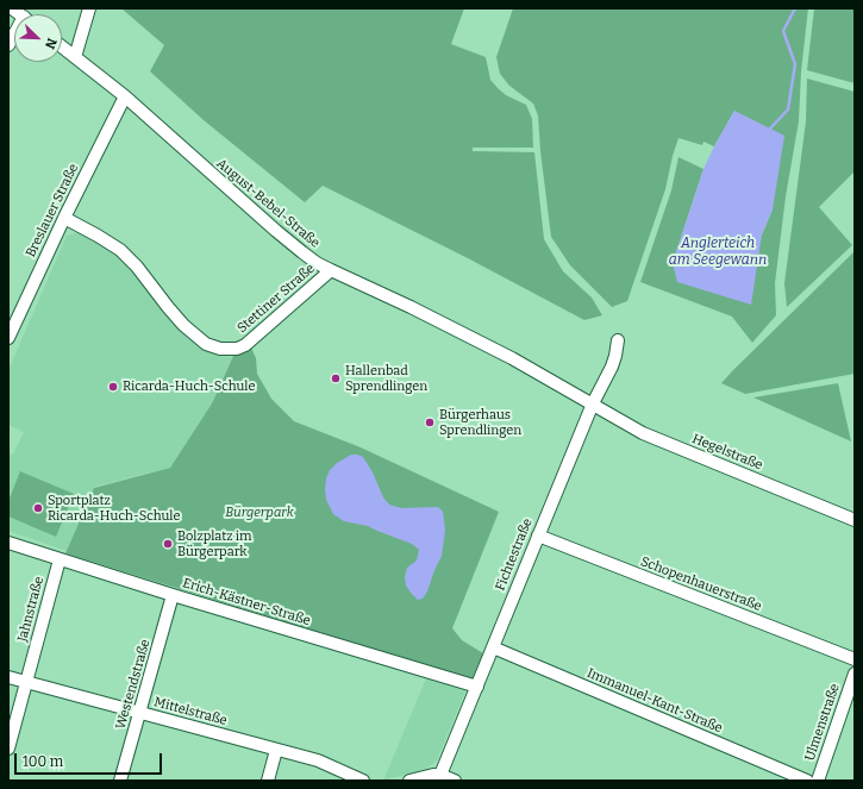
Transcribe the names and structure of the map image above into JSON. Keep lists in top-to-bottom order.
{
  "streets": {
    "street": [
      "August-Bebel-Straße",
      "Breslauer Straße",
      "Stettiner Straße",
      "Hegelstraße",
      "Fichtestraße",
      "Schopenhauerstraße",
      "Erich-Kästner-Straße",
      "Jahnstraße",
      "Westendstraße",
      "Immanuel-Kant-Straße",
      "Mittelstraße",
      "Ulmenstraße"
    ]
  },
  "crossings": [
    ["August-Bebel-Straße", "Breslauer Straße"],
    ["August-Bebel-Straße", "Stettiner Straße"],
    ["August-Bebel-Straße", "Hegelstraße"],
    ["August-Bebel-Straße", "Fichtestraße"],
    ["Breslauer Straße", "Stettiner Straße"],
    ["Hegelstraße", "Fichtestraße"],
    ["Fichtestraße", "Schopenhauerstraße"],
    ["Fichtestraße", "Erich-Kästner-Straße"],
    ["Fichtestraße", "Immanuel-Kant-Straße"],
    ["Erich-Kästner-Straße", "Jahnstraße"],
    ["Erich-Kästner-Straße", "Westendstraße"],
    ["Jahnstraße", "Mittelstraße"],
    ["Westendstraße", "Mittelstraße"]
  ],
  "water": ["Anglerteich am Seegewann"],
  "parks": ["Bürgerpark"],
  "places": [
    "Hallenbad Sprendlingen",
    "Ricarda-Huch-Schule",
    "Bürgerhaus Sprendlingen",
    "Sportplatz Ricarda-Huch-Schule",
    "Bolzplatz im Bürgerpark"
  ],
  "scale_bar": "100 m",
  "north": "bottom right"
}
